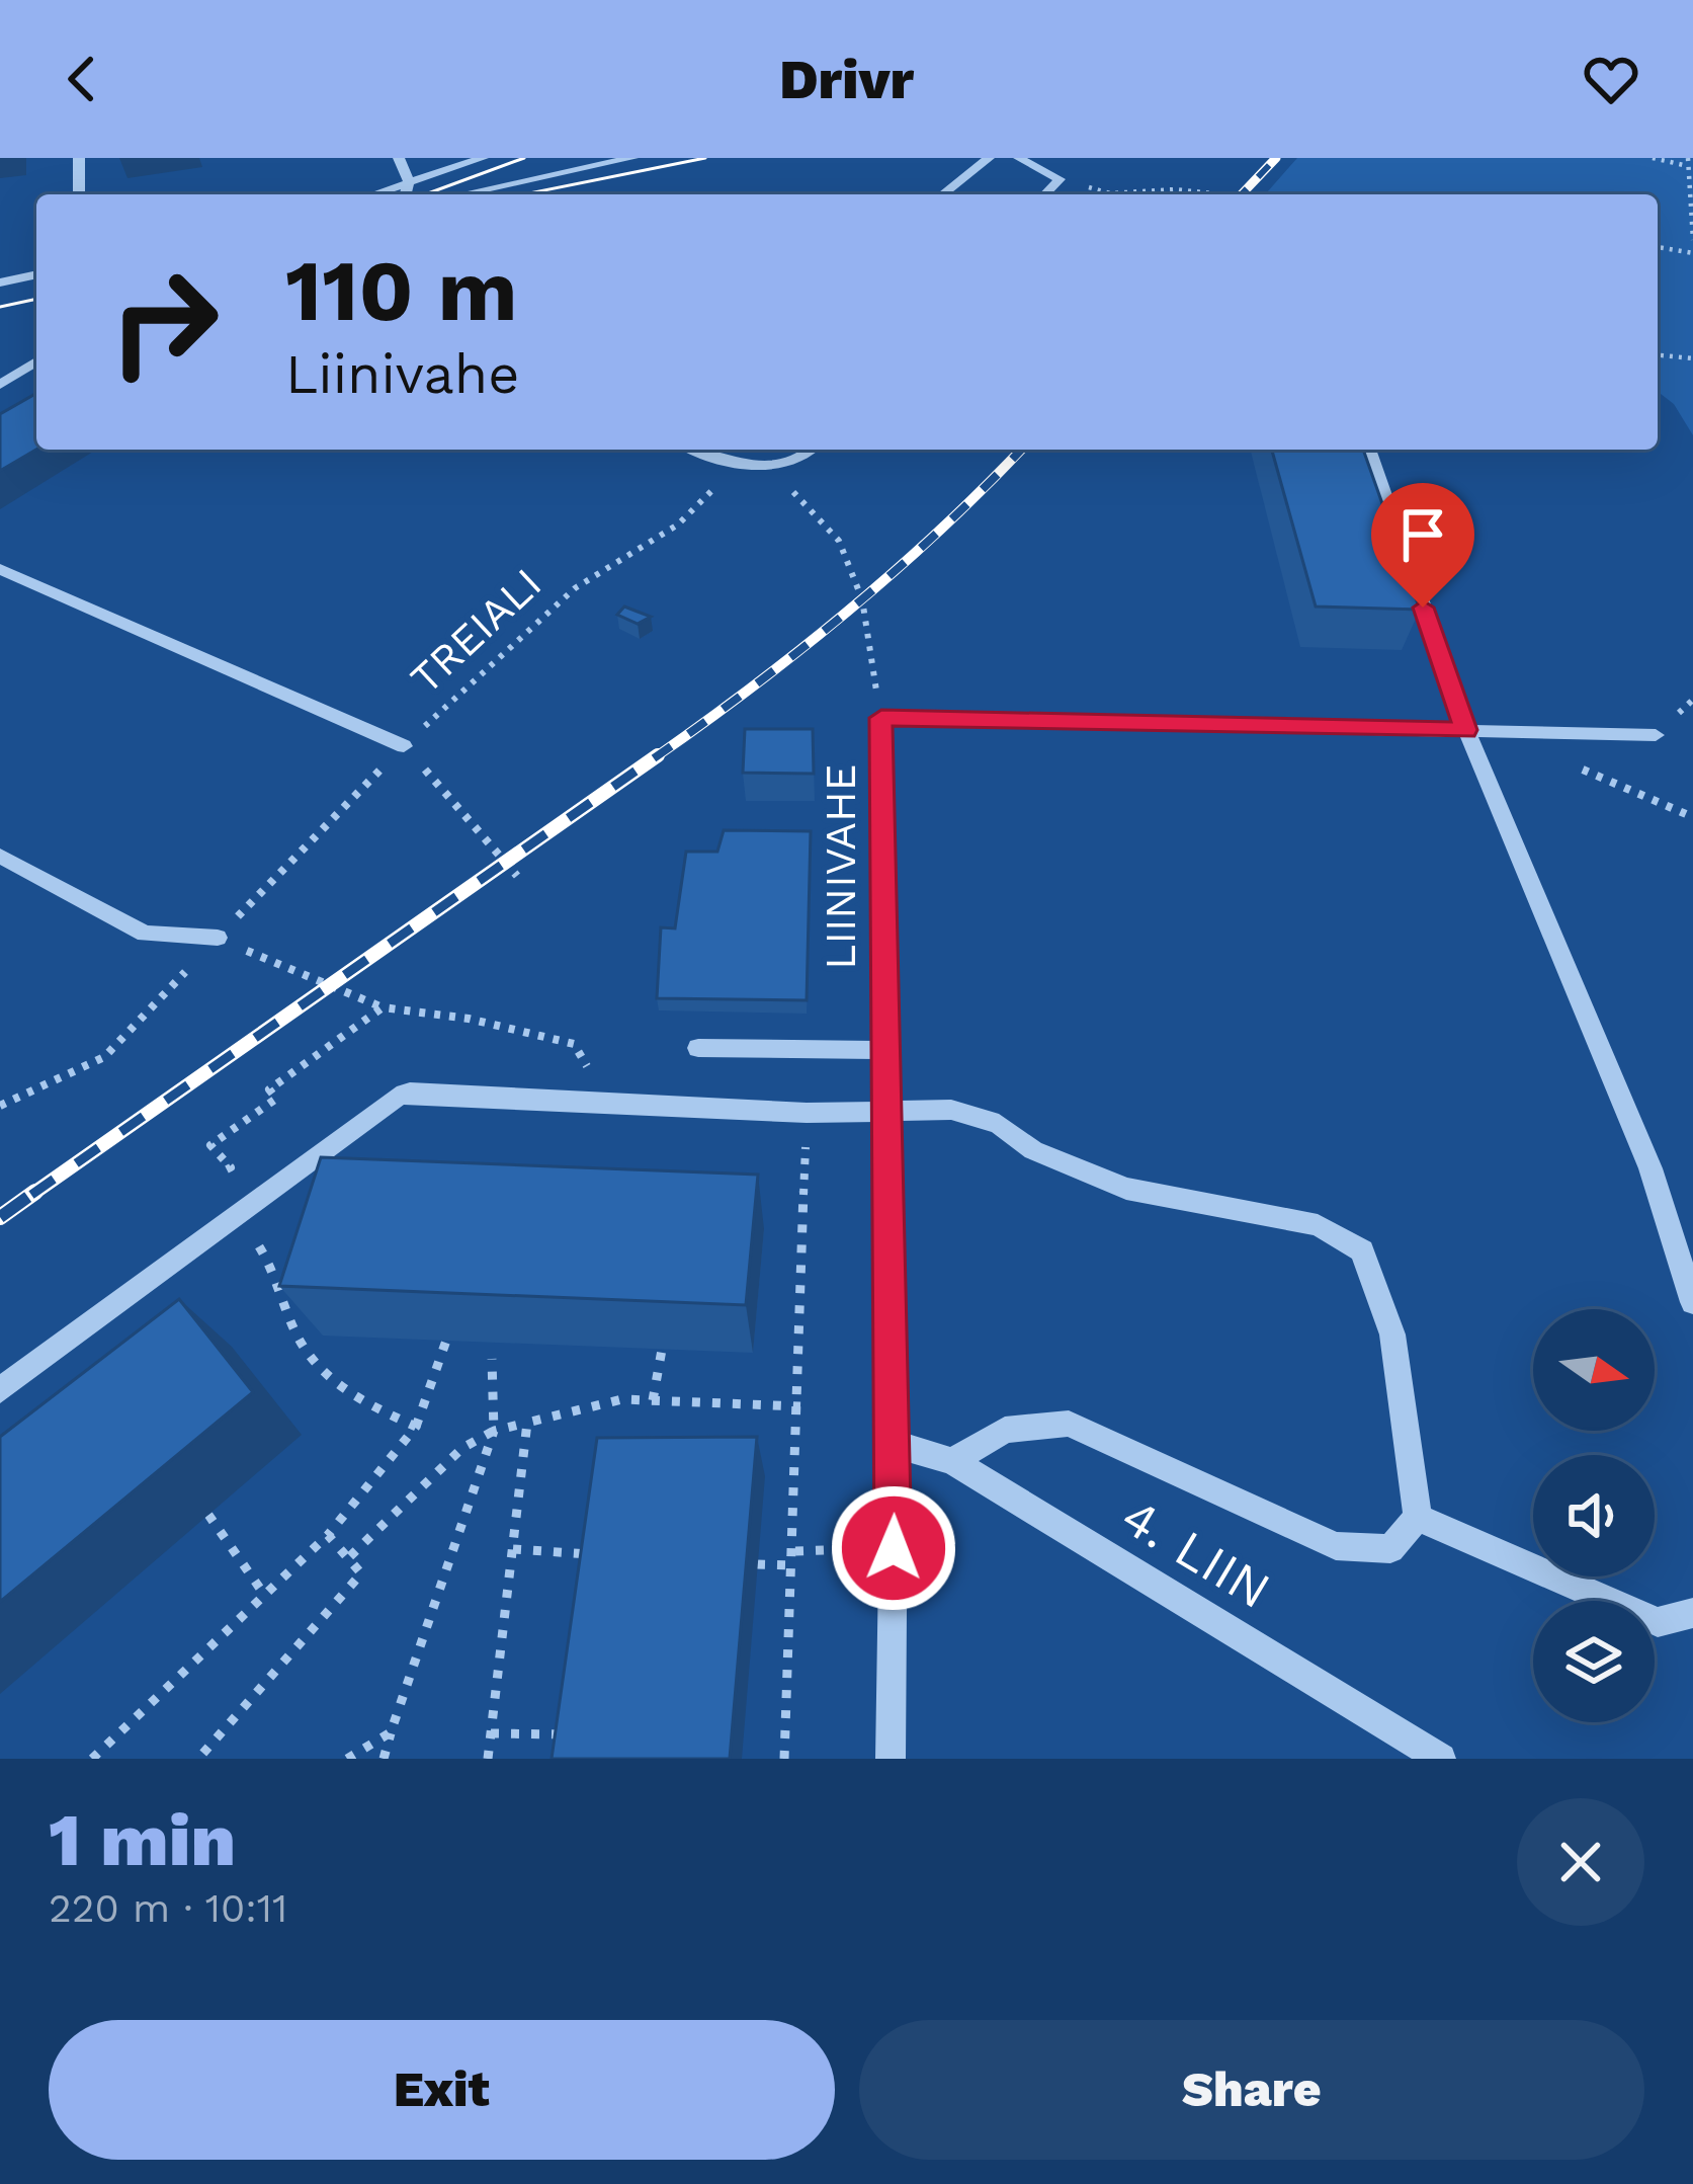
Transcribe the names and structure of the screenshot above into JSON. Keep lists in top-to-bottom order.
{
  "streets": {
    "street": ["LIINIVAHE", "4. LIIN"],
    "path": ["TREIALI"]
  },
  "crossings": [
    ["LIINIVAHE", "4. LIIN"]
  ],
  "north": "right",
  "page": {
    "header": "Drivr",
    "turn": ["110 m", "Liinivahe"],
    "heading": ["1 min", "220 m · 10:11"],
    "buttons": ["Exit", "Share"]
  }
}
